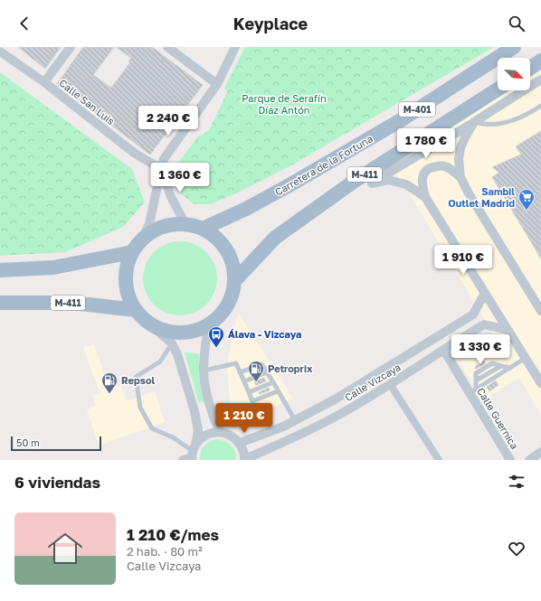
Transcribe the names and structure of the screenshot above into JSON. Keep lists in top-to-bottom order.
{
  "streets": {
    "main road": ["M-401", "Carretera de la Fortuna", "M-411"],
    "street": ["Calle San Luis", "Calle Vizcaya", "Calle Guernica"]
  },
  "crossings": [
    ["Carretera de la Fortuna", "M-411"],
    ["Calle Vizcaya", "Calle Guernica"]
  ],
  "parks": ["Parque de Serafín Díaz Antón"],
  "places": {
    "supermarket": ["Sambil Outlet Madrid"],
    "bus stop": ["Álava - Vizcaya"],
    "fuel station": ["Petroprix", "Repsol"]
  },
  "scale_bar": "50 m",
  "north": "bottom right",
  "page": {
    "header": "Keyplace",
    "price": [
      "2 240 €",
      "1 780 €",
      "1 360 €",
      "1 910 €",
      "1 330 €",
      "1 210 €"
    ],
    "scale": "50 m",
    "heading": "6 viviendas",
    "list": [
      {
        "name": "1 210 €/mes",
        "note": "2 hab. · 80 m² · Calle Vizcaya"
      }
    ]
  }
}
